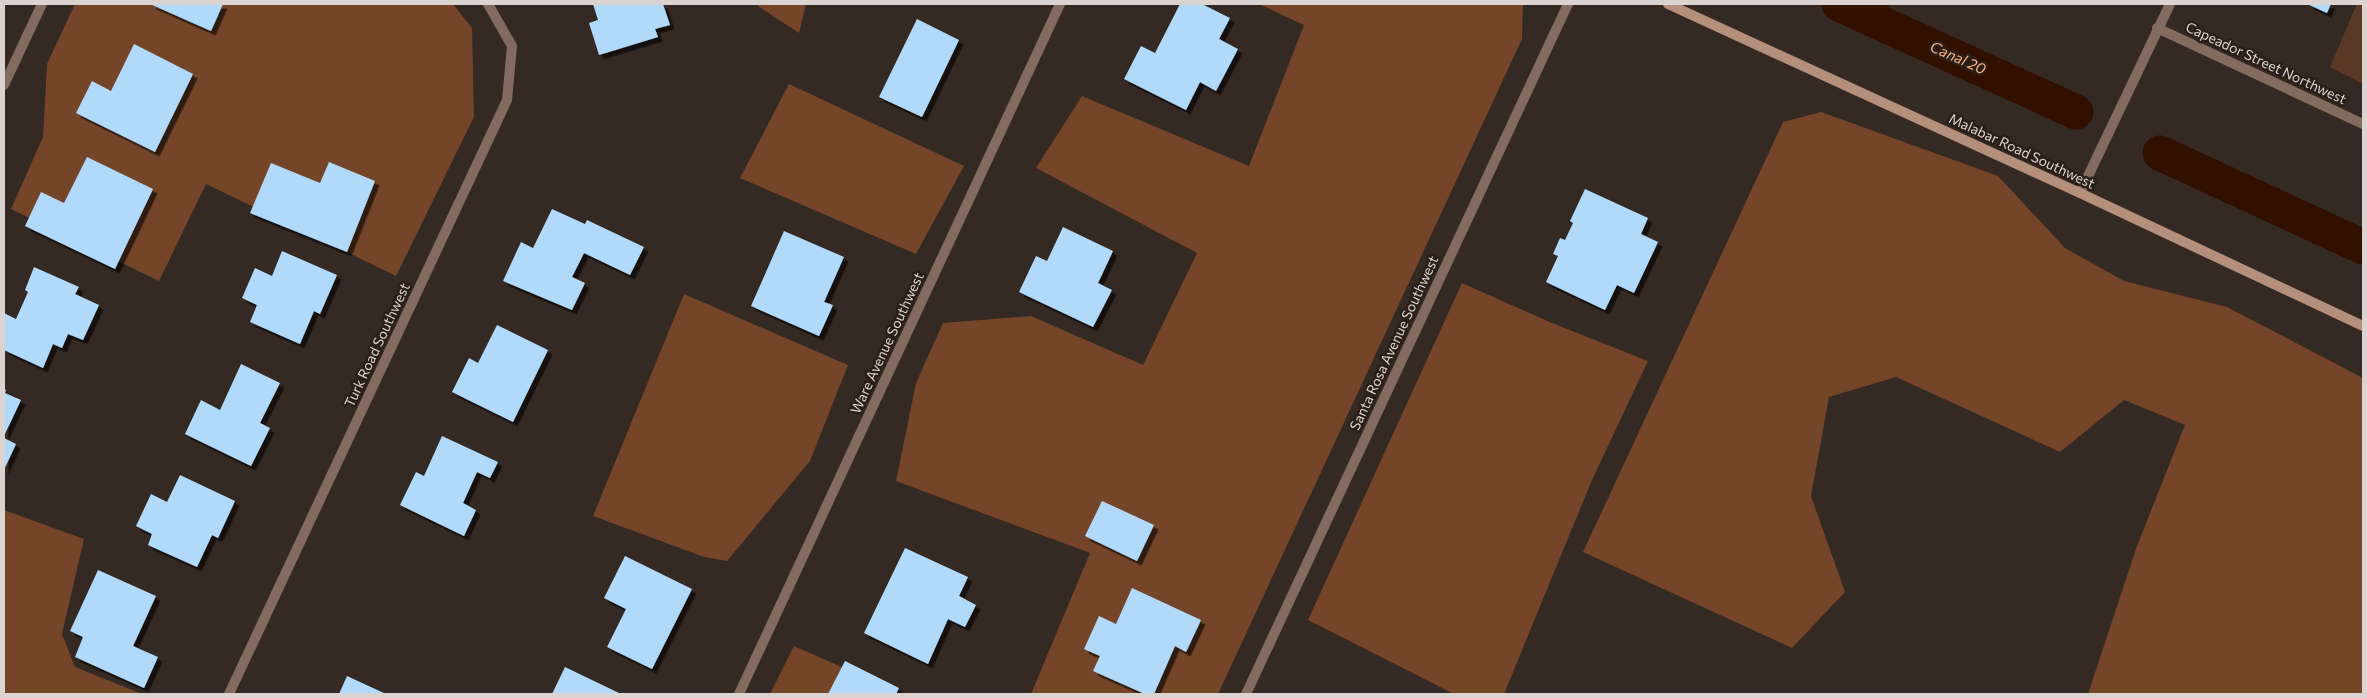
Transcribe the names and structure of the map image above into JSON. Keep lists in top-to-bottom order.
{
  "streets": {
    "main road": ["Malabar Road Southwest"],
    "street": [
      "Capeador Street Northwest",
      "Ware Avenue Southwest",
      "Santa Rosa Avenue Southwest",
      "Turk Road Southwest"
    ]
  },
  "water": ["Canal 20"]
}
